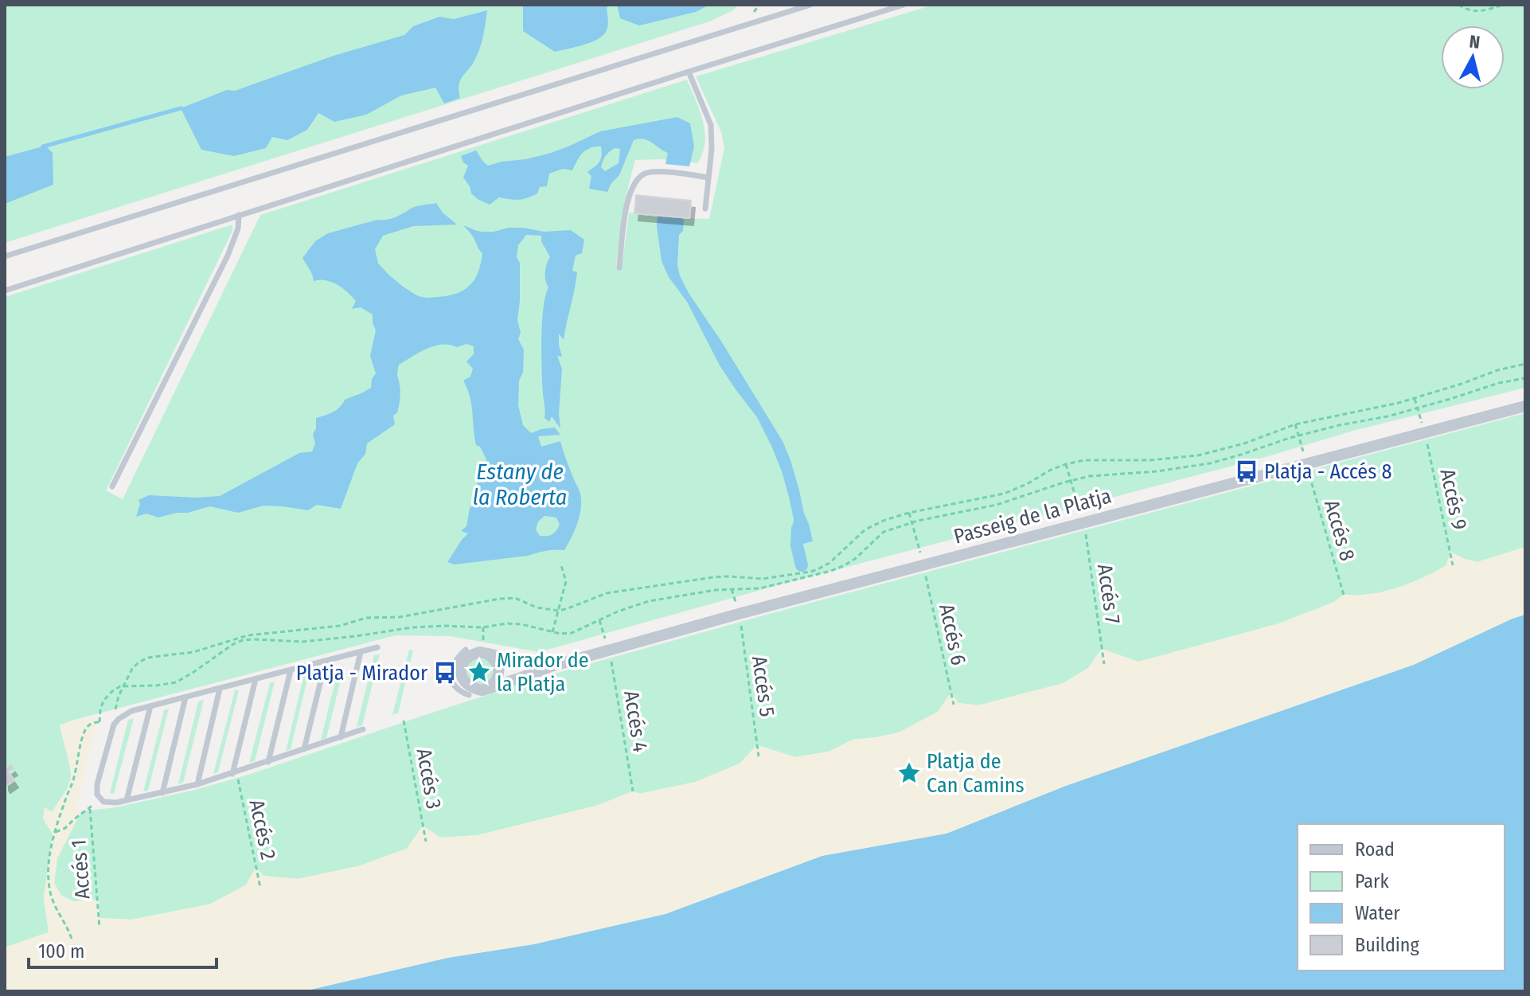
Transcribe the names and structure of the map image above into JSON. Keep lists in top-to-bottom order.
{
  "streets": {
    "street": ["Passeig de la Platja"],
    "path": [
      "Accés 9",
      "Accés 8",
      "Accés 7",
      "Accés 6",
      "Accés 5",
      "Accés 4",
      "Accés 3",
      "Accés 2",
      "Accés 1"
    ]
  },
  "water": ["Estany de la Roberta"],
  "places": {
    "bus stop": ["Platja - Accés 8", "Platja - Mirador"],
    "place": ["Mirador de la Platja", "Platja de Can Camins"]
  },
  "legend": [
    "Road",
    "Park",
    "Water",
    "Building"
  ],
  "scale_bar": "100 m",
  "north": "top"
}
